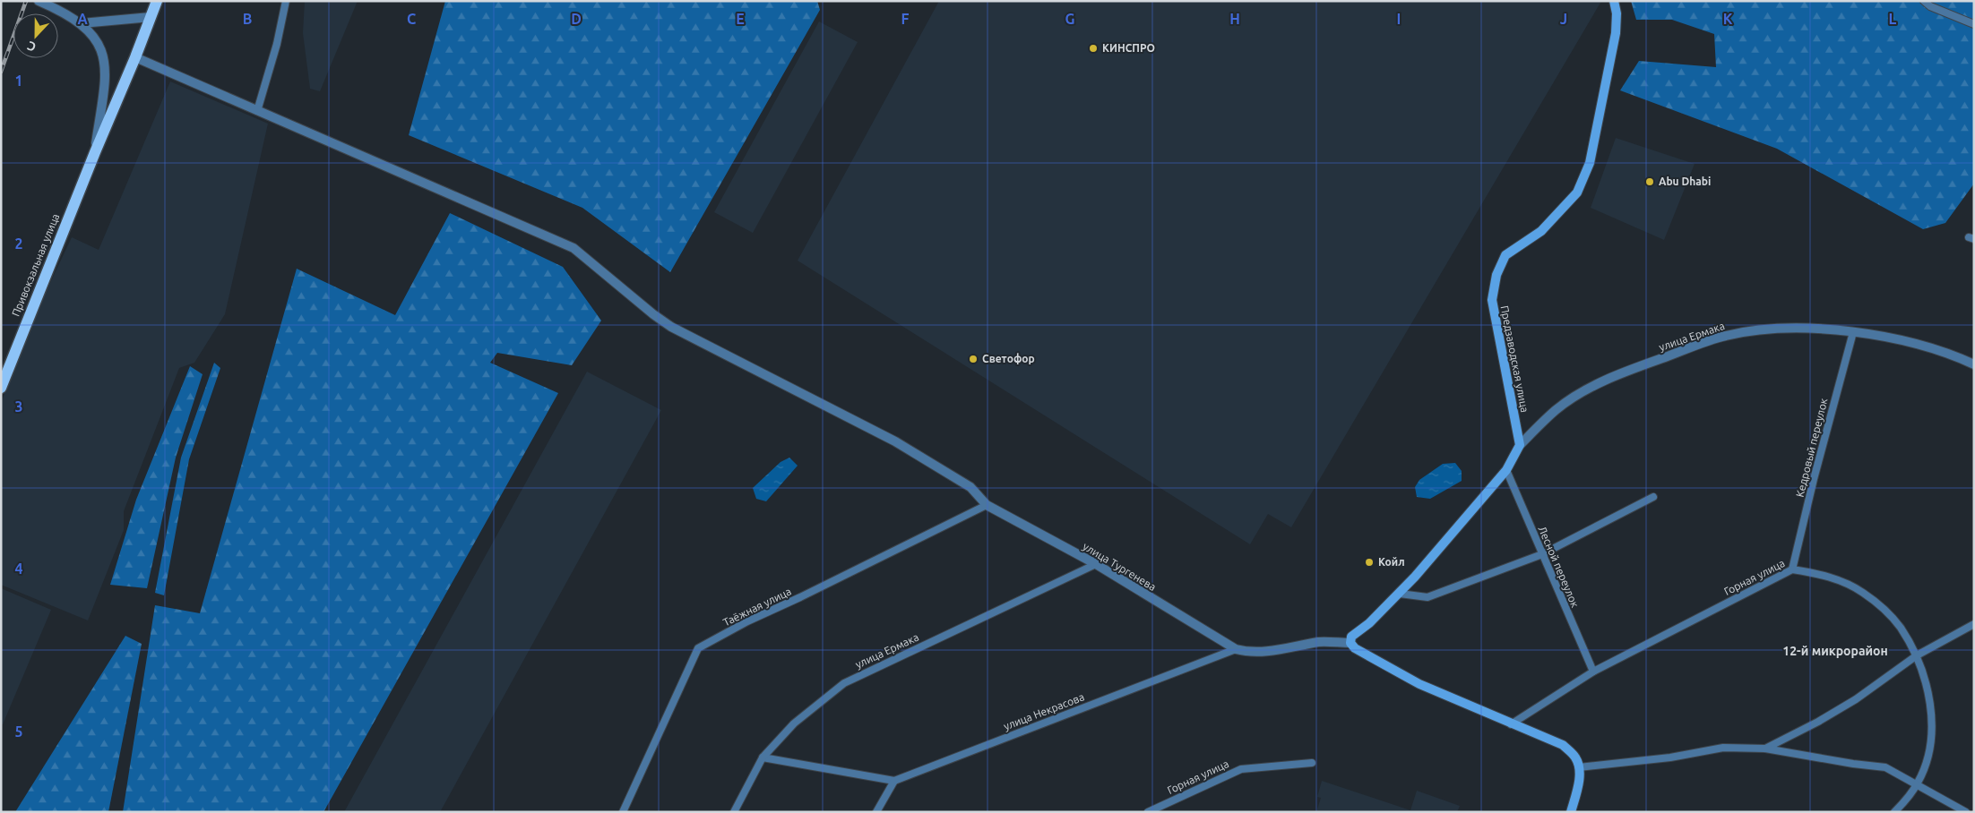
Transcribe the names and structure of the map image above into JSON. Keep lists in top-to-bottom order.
{
  "streets": {
    "main road": ["Привокзальная улица", "Предзаводская улица"],
    "street": [
      "улица Ермака",
      "Кедровый переулок",
      "улица Тургенева",
      "Лесной переулок",
      "Горная улица",
      "Таёжная улица",
      "улица Некрасова"
    ]
  },
  "crossings": [
    ["Привокзальная улица", "улица Тургенева"],
    ["улица Ермака", "Предзаводская улица"],
    ["улица Ермака", "Кедровый переулок"],
    ["улица Ермака", "улица Тургенева"],
    ["Кедровый переулок", "Горная улица"],
    ["улица Тургенева", "Таёжная улица"],
    ["улица Тургенева", "улица Некрасова"],
    ["Лесной переулок", "Горная улица"]
  ],
  "districts": ["12-й микрорайон"],
  "places": [
    "КИНСПРО",
    "Abu Dhabi",
    "Светофор",
    "Койл"
  ],
  "north": "bottom",
  "grid": {
    "columns": [
      "A",
      "B",
      "C",
      "D",
      "E",
      "F",
      "G",
      "H",
      "I",
      "J",
      "K",
      "L"
    ],
    "rows": [
      "1",
      "2",
      "3",
      "4",
      "5"
    ]
  }
}
